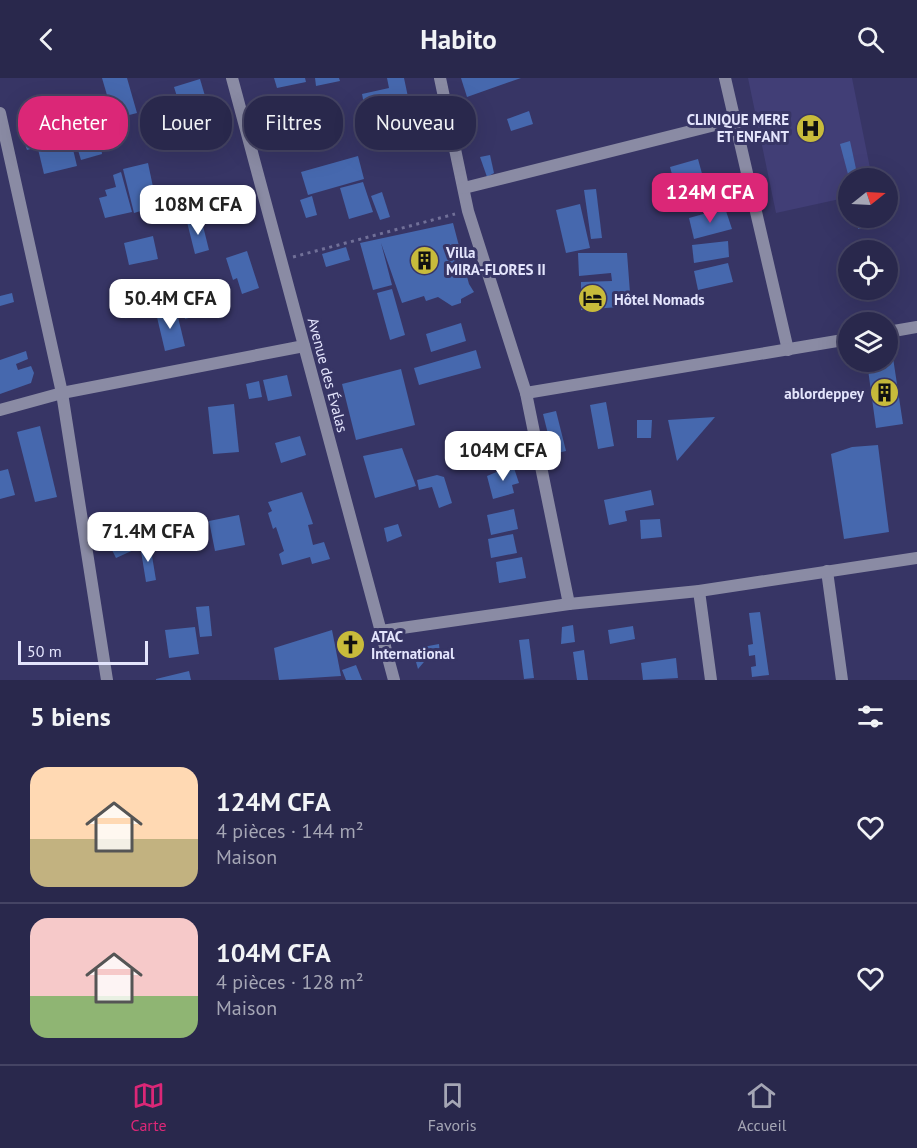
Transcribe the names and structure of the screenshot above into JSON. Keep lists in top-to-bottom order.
{
  "streets": {
    "street": ["Avenue des Évalas"]
  },
  "places": {
    "hospital": ["CLINIQUE MERE ET ENFANT"],
    "building": ["Villa MIRA-FLORES II", "ablordeppey"],
    "hotel": ["Hôtel Nomads"],
    "church": ["ATAC International"]
  },
  "scale_bar": "50 m",
  "north": "right",
  "page": {
    "header": "Habito",
    "chip": [
      "Acheter",
      "Louer",
      "Filtres",
      "Nouveau"
    ],
    "price": [
      "124M CFA",
      "108M CFA",
      "50.4M CFA",
      "104M CFA",
      "71.4M CFA"
    ],
    "scale": "50 m",
    "heading": "5 biens",
    "list": [
      {
        "name": "124M CFA",
        "note": "4 pièces · 144 m² · Maison"
      },
      {
        "name": "104M CFA",
        "note": "4 pièces · 128 m² · Maison"
      }
    ],
    "tabs": ["Carte", "Favoris", "Accueil"]
  }
}
